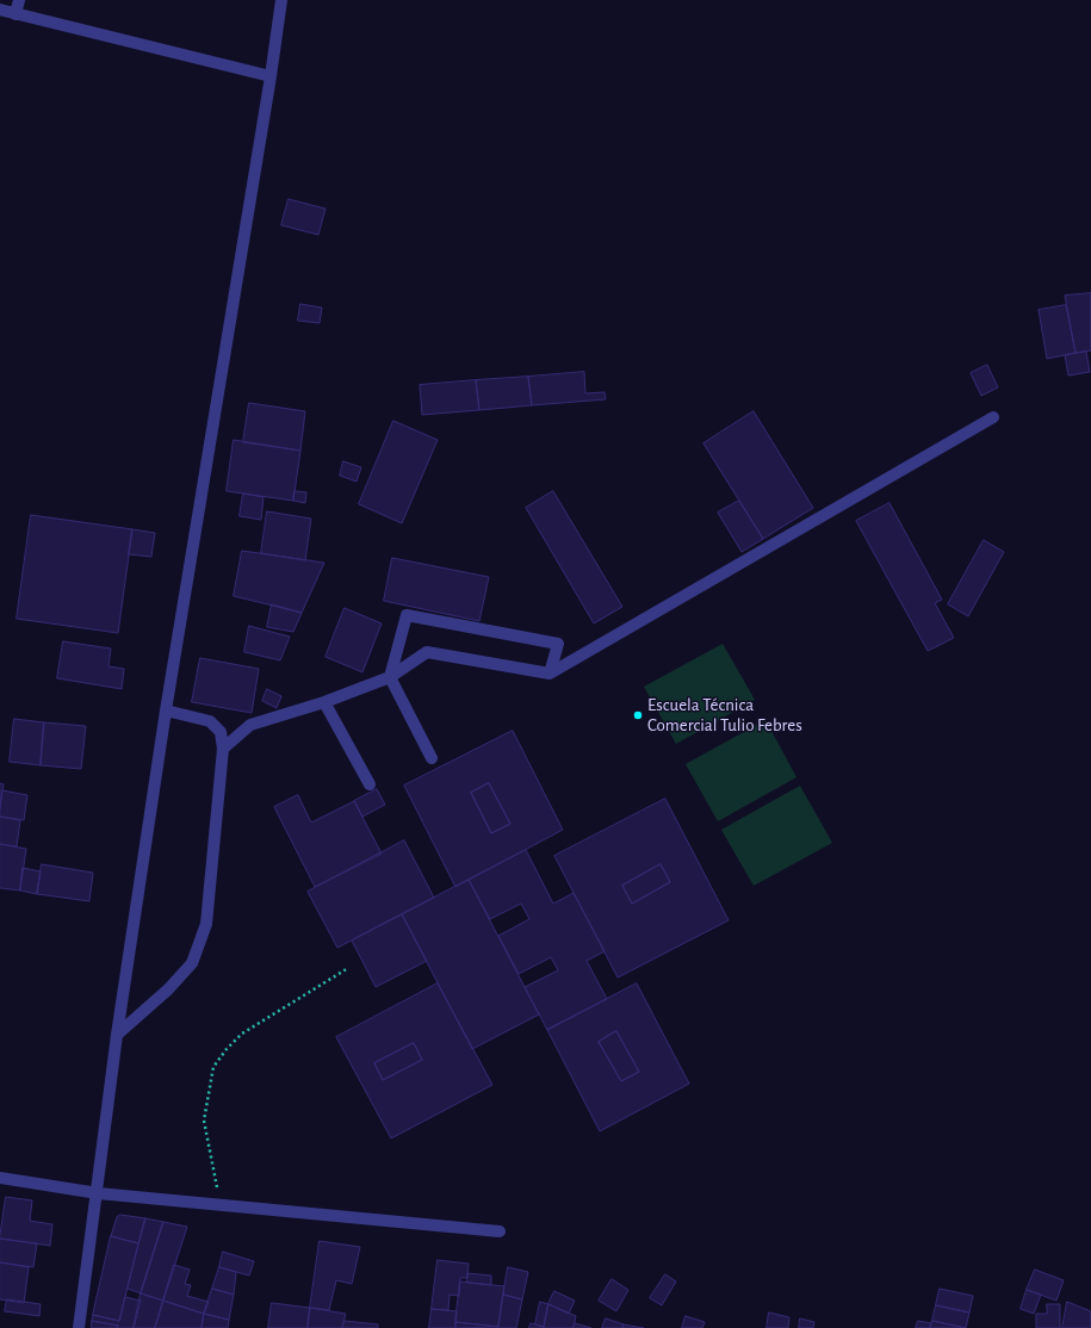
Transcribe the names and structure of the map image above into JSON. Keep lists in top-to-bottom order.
{
  "places": ["Escuela Técnica Comercial Tulio Febres"]
}
